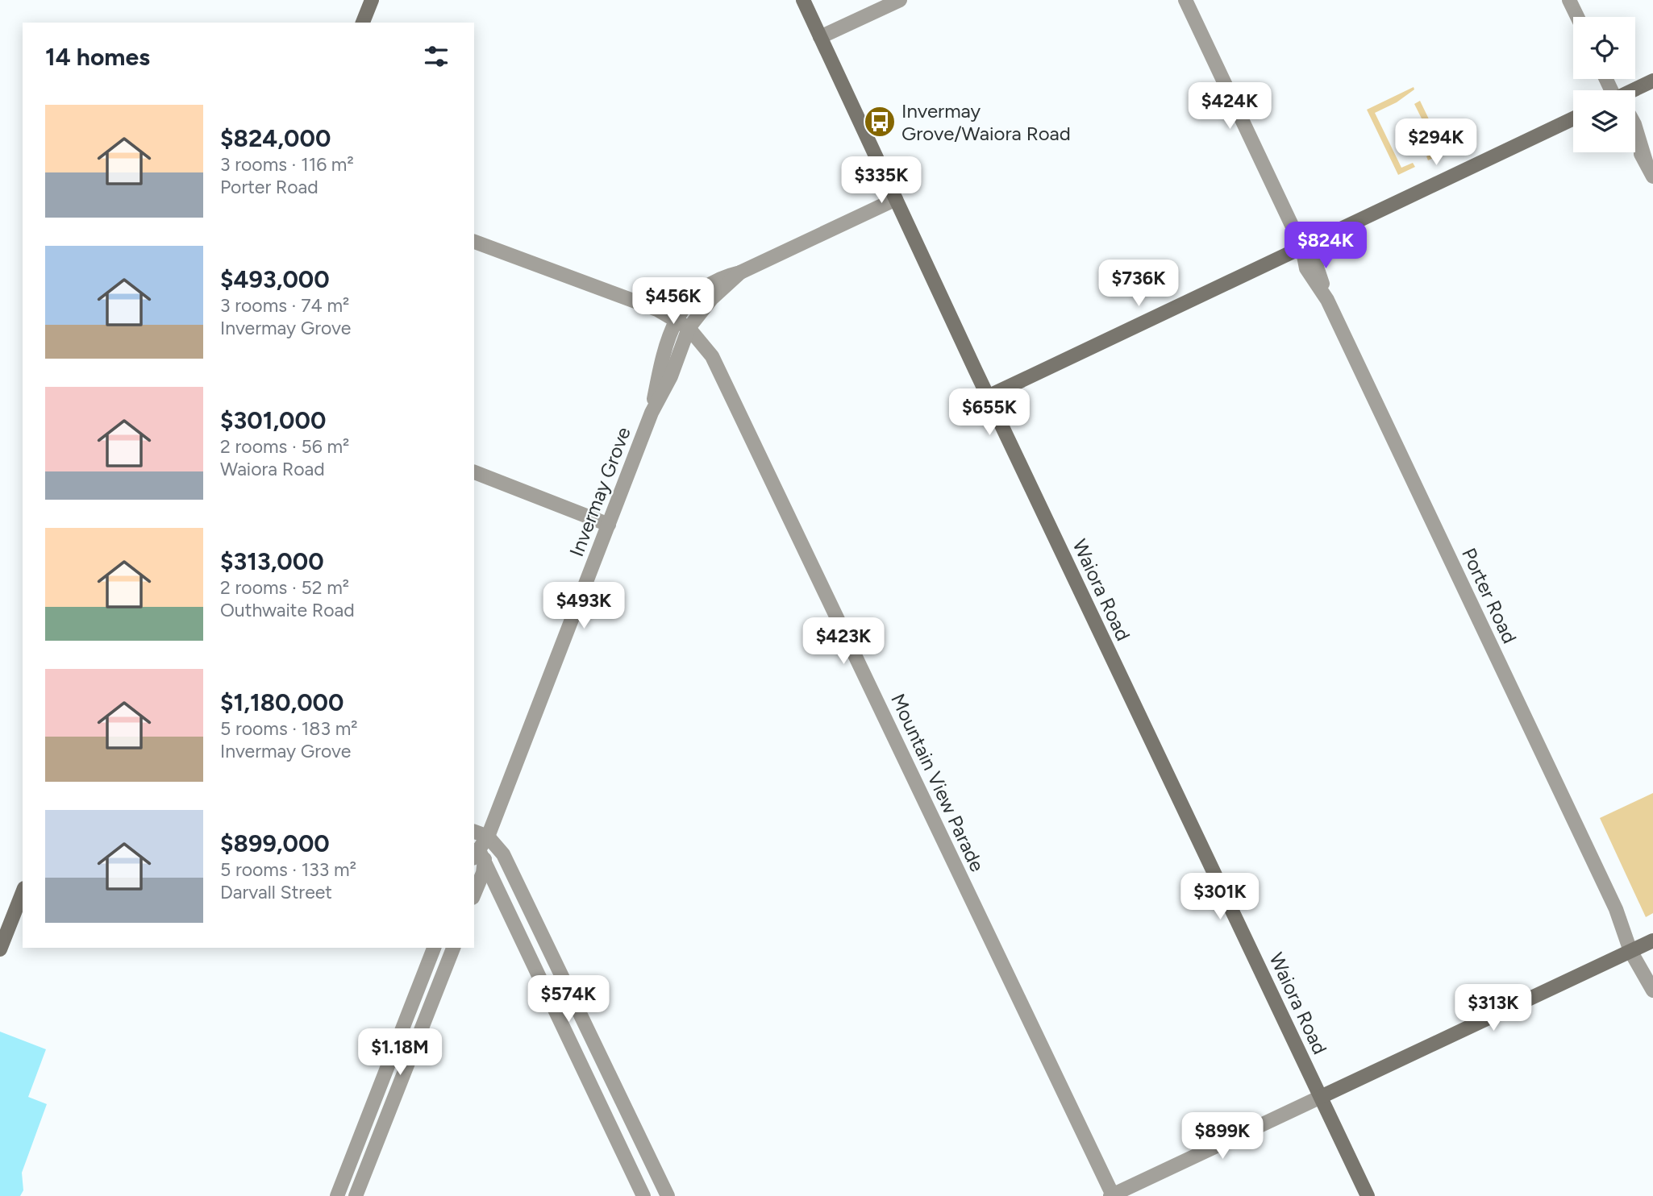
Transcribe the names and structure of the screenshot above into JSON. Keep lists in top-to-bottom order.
{
  "streets": {
    "main road": ["Waiora Road"],
    "street": ["Invermay Grove", "Porter Road", "Mountain View Parade"]
  },
  "crossings": [
    ["Invermay Grove", "Waiora Road"],
    ["Invermay Grove", "Mountain View Parade"]
  ],
  "places": {
    "bus stop": ["Invermay Grove/Waiora Road"]
  },
  "page": {
    "heading": "14 homes",
    "price": [
      "$424K",
      "$294K",
      "$335K",
      "$824K",
      "$736K",
      "$456K",
      "$655K",
      "$493K",
      "$423K",
      "$301K",
      "$574K",
      "$313K",
      "$1.18M",
      "$899K"
    ],
    "list": [
      {
        "name": "$824,000",
        "note": "3 rooms · 116 m² · Porter Road"
      },
      {
        "name": "$493,000",
        "note": "3 rooms · 74 m² · Invermay Grove"
      },
      {
        "name": "$301,000",
        "note": "2 rooms · 56 m² · Waiora Road"
      },
      {
        "name": "$313,000",
        "note": "2 rooms · 52 m² · Outhwaite Road"
      },
      {
        "name": "$1,180,000",
        "note": "5 rooms · 183 m² · Invermay Grove"
      },
      {
        "name": "$899,000",
        "note": "5 rooms · 133 m² · Darvall Street"
      }
    ]
  }
}
